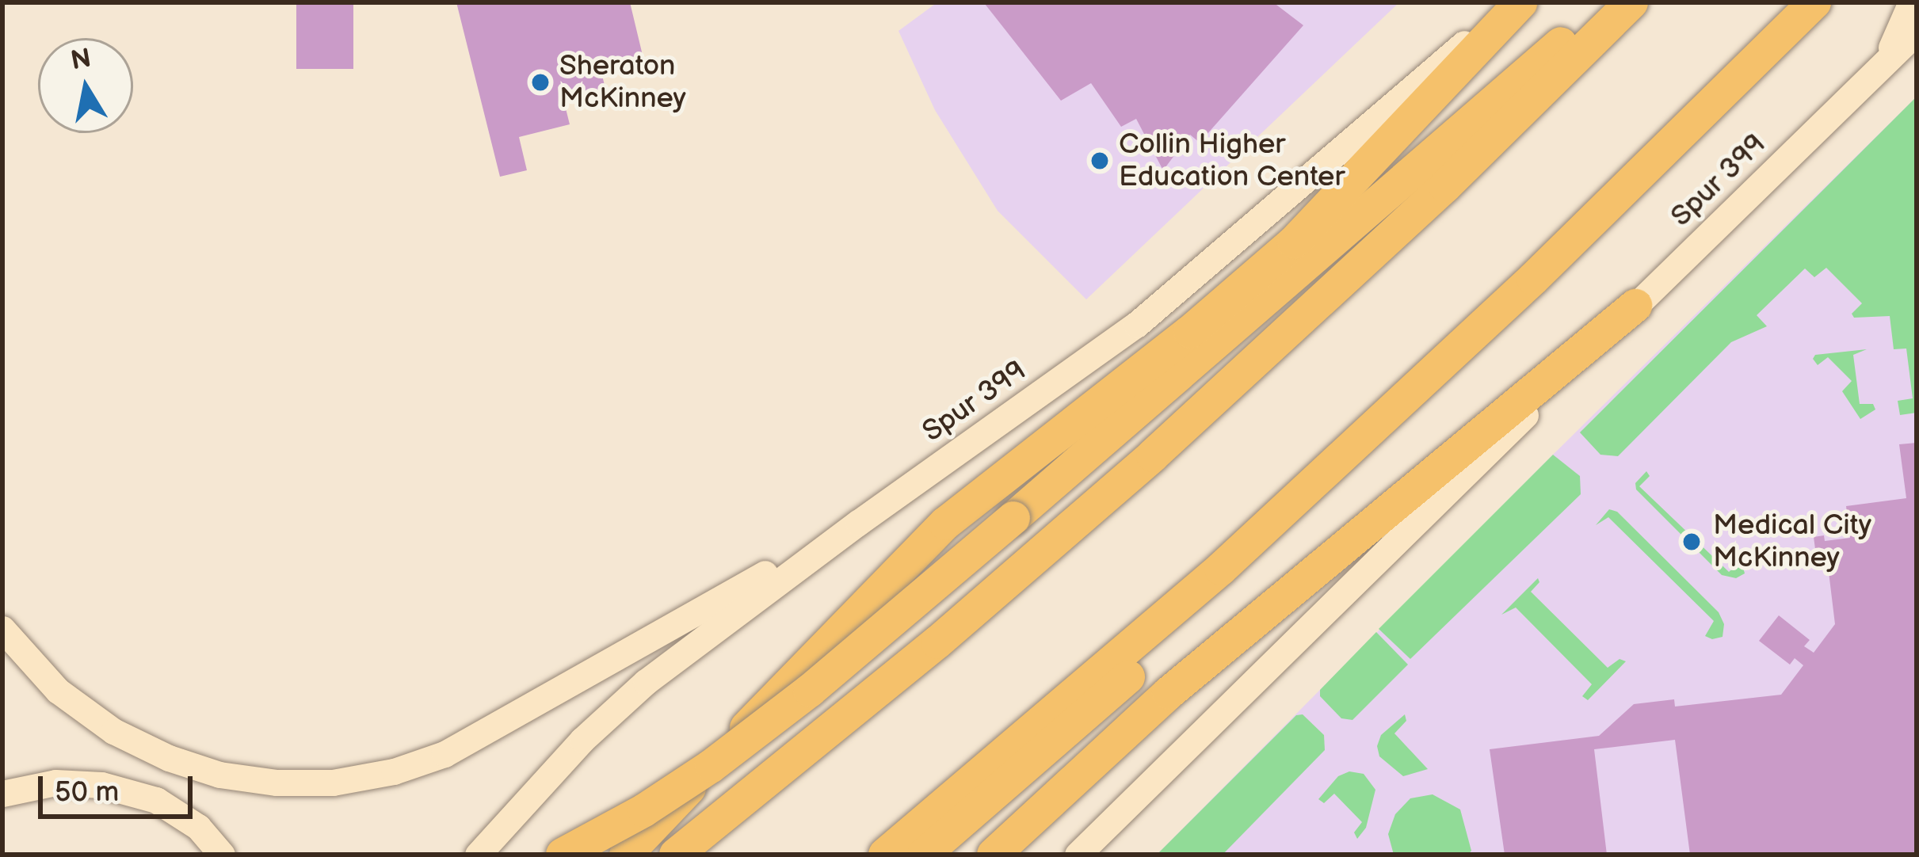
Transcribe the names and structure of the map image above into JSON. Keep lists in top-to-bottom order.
{
  "streets": {
    "main road": ["Spur 399"]
  },
  "places": ["Sheraton McKinney", "Collin Higher Education Center", "Medical City McKinney"],
  "scale_bar": "50 m",
  "north": "top"
}
